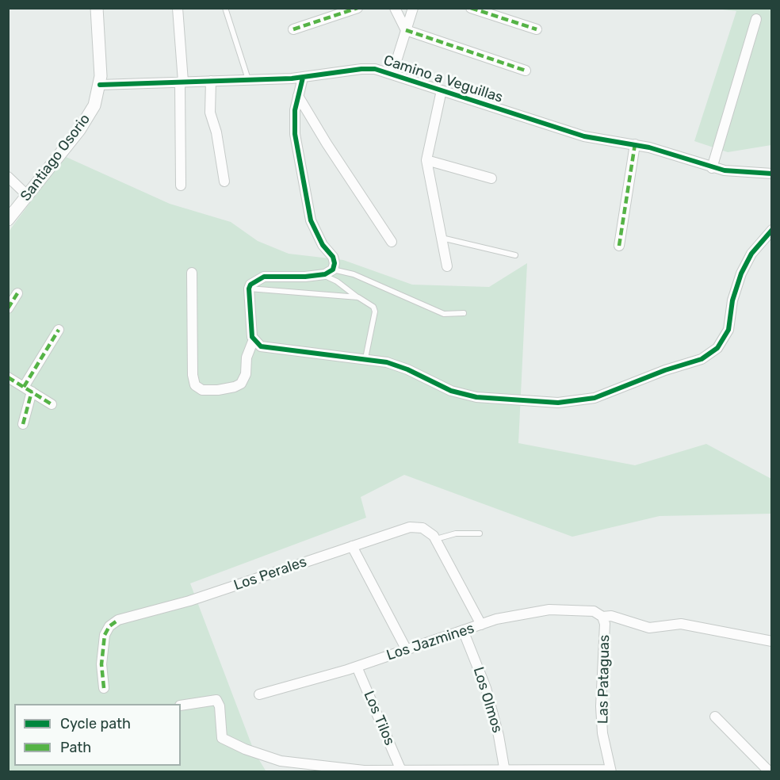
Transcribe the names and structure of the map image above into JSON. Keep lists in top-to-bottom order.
{
  "streets": {
    "street": [
      "Camino a Veguillas",
      "Santiago Osorio",
      "Los Perales",
      "Los Jazmines",
      "Las Pataguas",
      "Los Olmos",
      "Los Tilos"
    ]
  },
  "crossings": [
    ["Camino a Veguillas", "Santiago Osorio"],
    ["Los Jazmines", "Las Pataguas"],
    ["Los Jazmines", "Los Olmos"],
    ["Los Jazmines", "Los Tilos"]
  ],
  "legend": ["Cycle path", "Path"]
}
